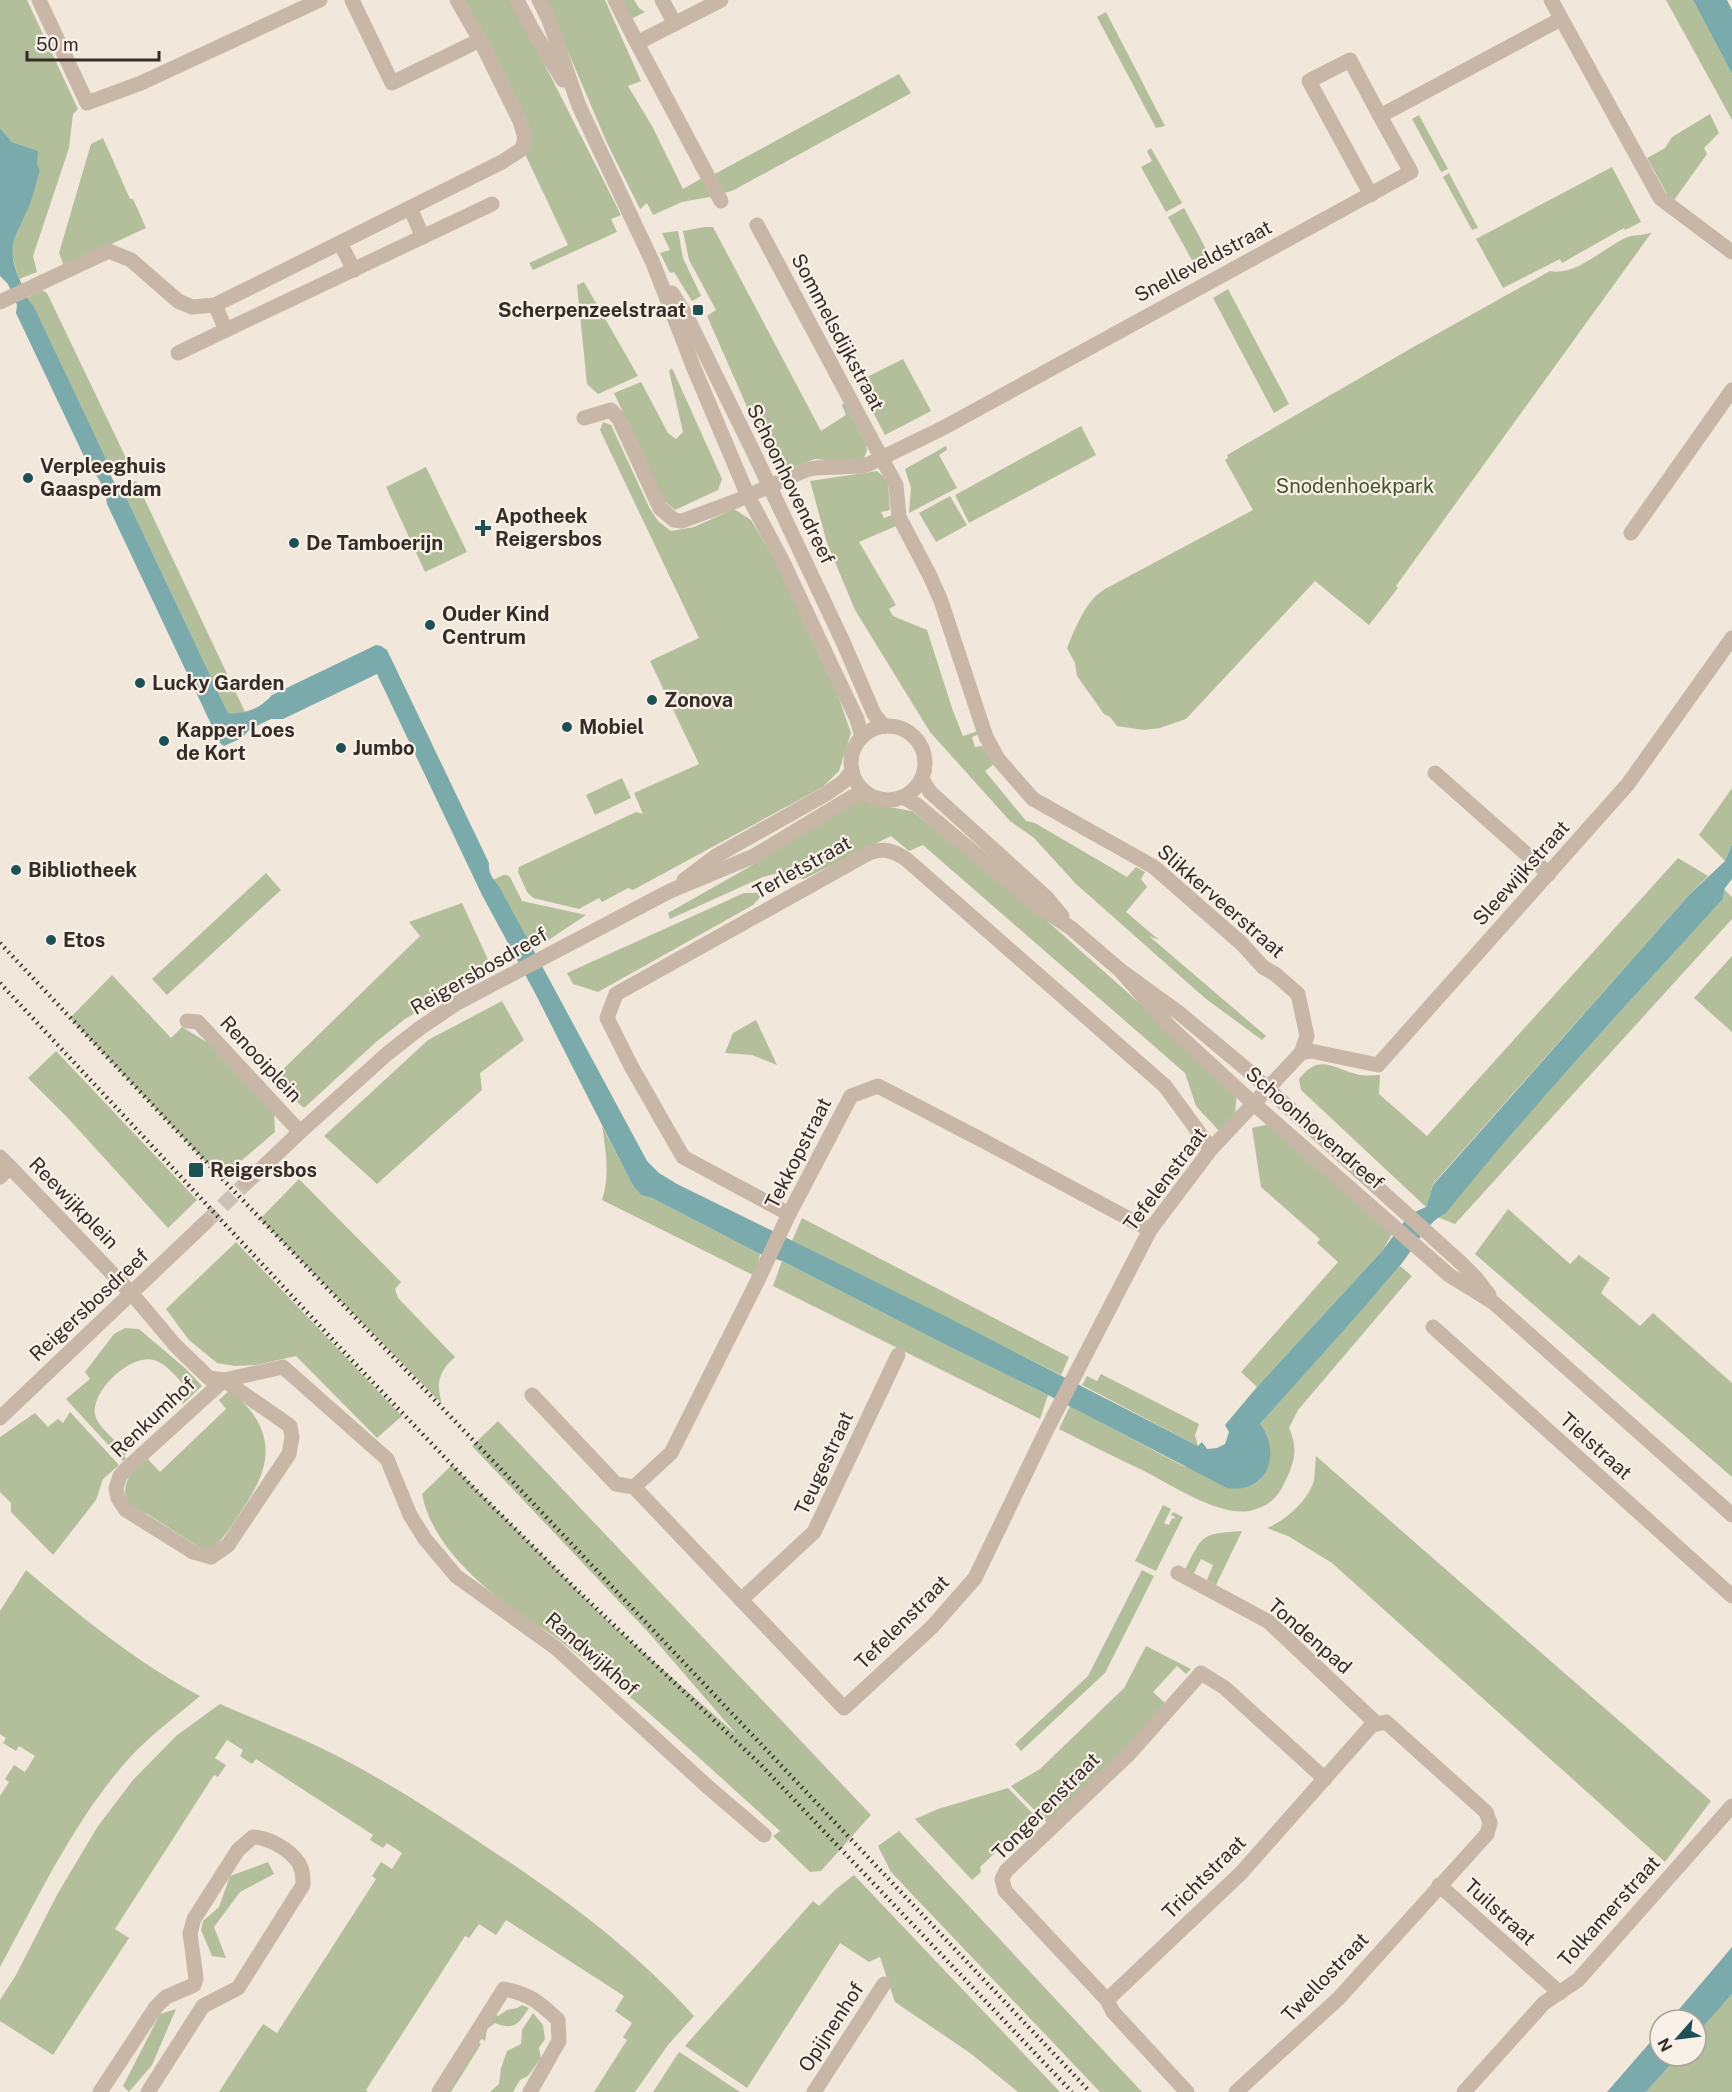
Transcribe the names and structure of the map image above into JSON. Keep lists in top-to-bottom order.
{
  "streets": {
    "street": [
      "Snelleveldstraat",
      "Sommelsdijkstraat",
      "Schoonhovendreef",
      "Terletstraat",
      "Sleewijkstraat",
      "Slikkerveerstraat",
      "Reigersbosdreef",
      "Renooiplein",
      "Tekkopstraat",
      "Tefelenstraat",
      "Reewijkplein",
      "Renkumhof",
      "Tielstraat",
      "Teugestraat",
      "Tondenpad",
      "Randwijkhof",
      "Tongerenstraat",
      "Trichtstraat",
      "Tolkamerstraat",
      "Tuilstraat",
      "Twellostraat",
      "Opijnenhof"
    ]
  },
  "crossings": [
    ["Snelleveldstraat", "Sommelsdijkstraat"],
    ["Snelleveldstraat", "Schoonhovendreef"],
    ["Snelleveldstraat", "Slikkerveerstraat"],
    ["Sommelsdijkstraat", "Slikkerveerstraat"],
    ["Schoonhovendreef", "Reigersbosdreef"],
    ["Schoonhovendreef", "Tefelenstraat"],
    ["Terletstraat", "Tekkopstraat"],
    ["Terletstraat", "Tefelenstraat"],
    ["Sleewijkstraat", "Slikkerveerstraat"],
    ["Reigersbosdreef", "Renooiplein"],
    ["Reigersbosdreef", "Reewijkplein"],
    ["Reigersbosdreef", "Renkumhof"],
    ["Tekkopstraat", "Tefelenstraat"],
    ["Tefelenstraat", "Teugestraat"],
    ["Reewijkplein", "Renkumhof"],
    ["Renkumhof", "Randwijkhof"],
    ["Tondenpad", "Tuilstraat"],
    ["Tondenpad", "Twellostraat"],
    ["Tongerenstraat", "Trichtstraat"],
    ["Tolkamerstraat", "Tuilstraat"],
    ["Tuilstraat", "Twellostraat"]
  ],
  "parks": ["Snodenhoekpark"],
  "places": {
    "transit": ["Scherpenzeelstraat", "Reigersbos"],
    "other": [
      "Verpleeghuis Gaasperdam",
      "De Tamboerijn",
      "Ouder Kind Centrum",
      "Lucky Garden",
      "Zonova",
      "Mobiel",
      "Kapper Loes de Kort",
      "Jumbo",
      "Bibliotheek",
      "Etos"
    ],
    "health": ["Apotheek Reigersbos"]
  },
  "scale_bar": "50 m",
  "north": "bottom left"
}
